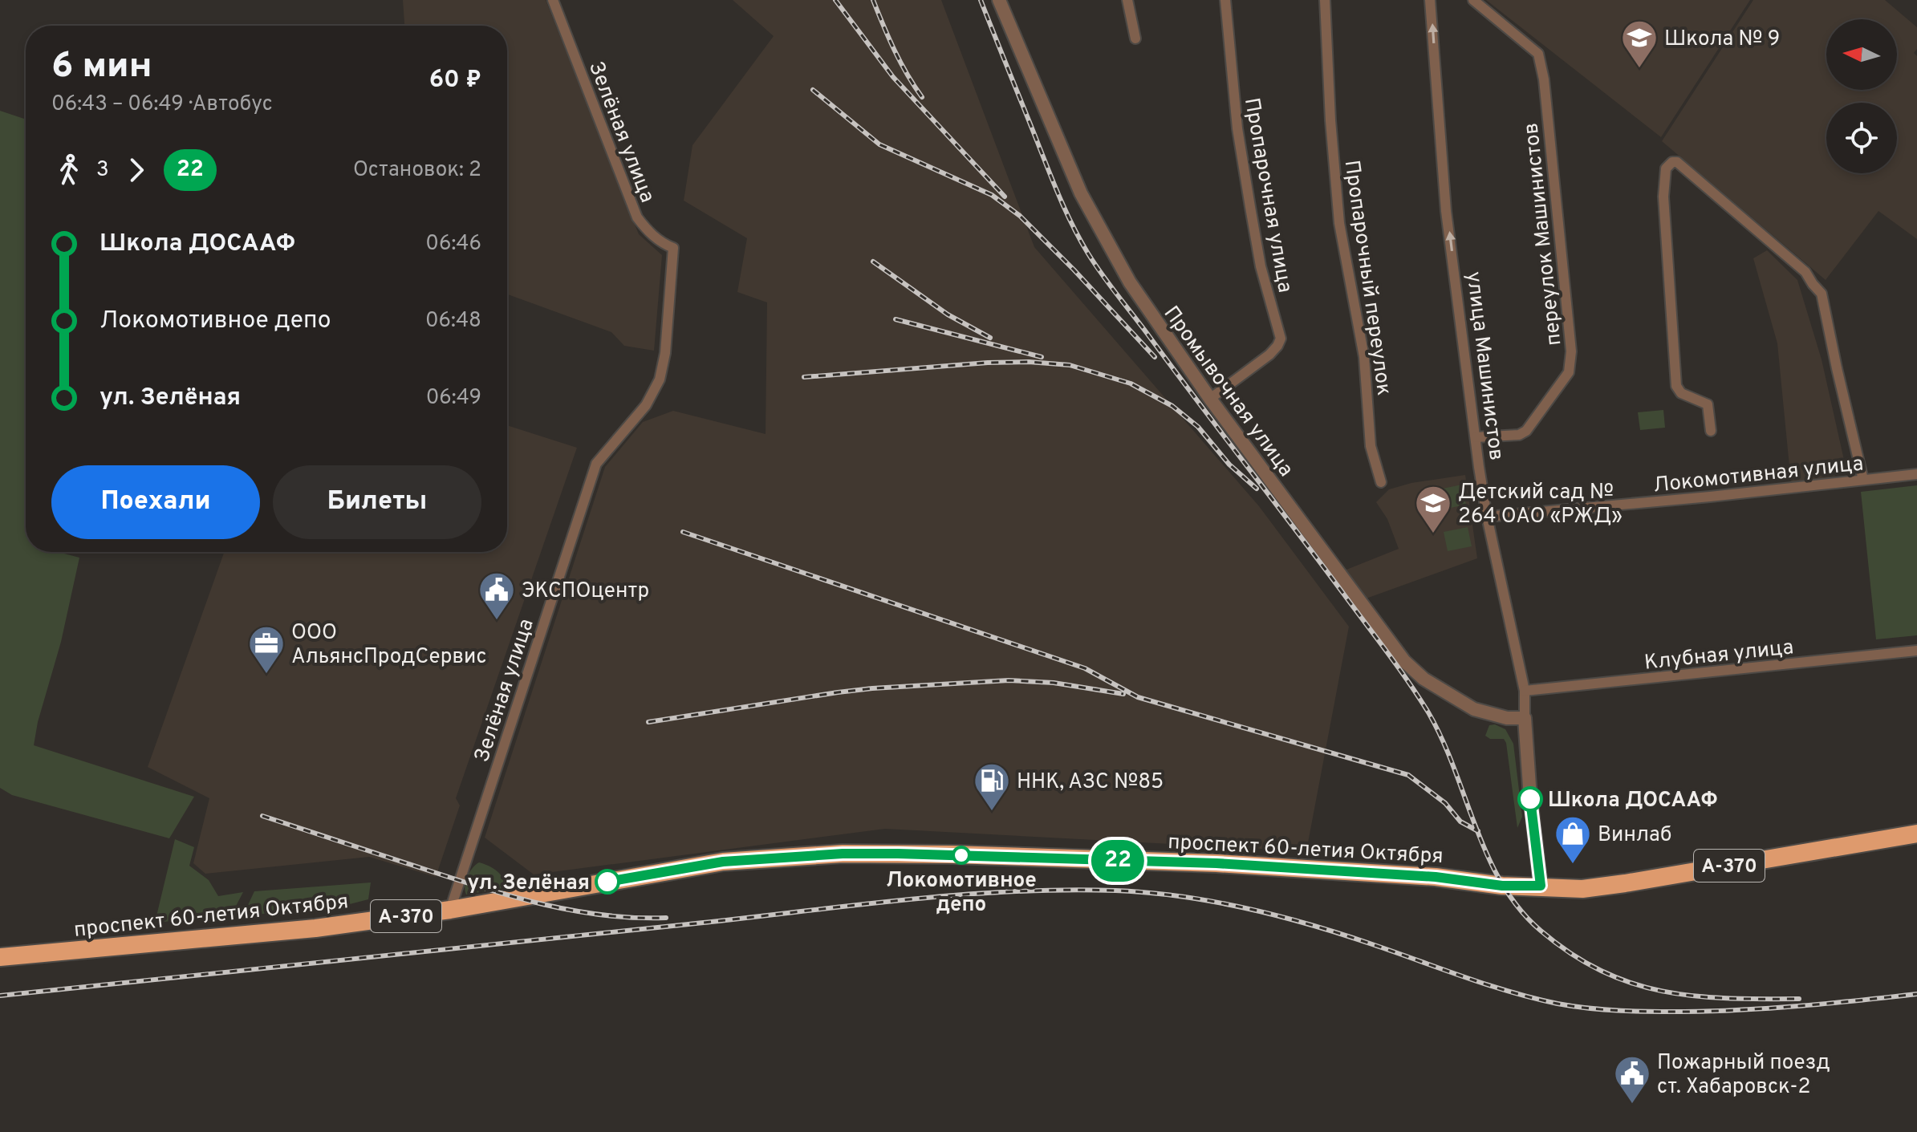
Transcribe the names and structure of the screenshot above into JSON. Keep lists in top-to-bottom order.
{
  "streets": {
    "highway": ["проспект 60-летия Октября", "А-370"],
    "street": [
      "Зелёная улица",
      "Пропарочная улица",
      "переулок Машинистов",
      "Пропарочный переулок",
      "улица Машинистов",
      "Промывочная улица",
      "Локомотивная улица",
      "Клубная улица"
    ]
  },
  "crossings": [
    ["Зелёная улица", "проспект 60-летия Октября"],
    ["Пропарочная улица", "Промывочная улица"],
    ["переулок Машинистов", "улица Машинистов"],
    ["улица Машинистов", "Промывочная улица"],
    ["улица Машинистов", "Локомотивная улица"],
    ["улица Машинистов", "Клубная улица"],
    ["улица Машинистов", "проспект 60-летия Октября"]
  ],
  "one_way": ["улица Машинистов"],
  "places": {
    "school or university": ["Школа № 9", "Детский сад № 264 ОАО «РЖД»"],
    "public building": ["ЭКСПОцентр", "Пожарный поезд ст. Хабаровск-2"],
    "office": ["ООО АльянсПродСервис"],
    "other": ["Школа ДОСААФ", "Локомотивное депо", "ул. Зелёная"],
    "fuel station": ["ННК, АЗС №85"],
    "shop": ["Винлаб"]
  },
  "lines": ["bus line 22"],
  "north": "left",
  "page": {
    "on_map": "22",
    "heading": ["6 мин", "06:43 – 06:49 · Автобус", "60 ₽"],
    "legs": ["3", "22", "Остановок: 2"],
    "list": [
      {
        "name": "Школа ДОСААФ",
        "value": "06:46"
      },
      {
        "name": "Локомотивное депо",
        "value": "06:48"
      },
      {
        "name": "ул. Зелёная",
        "value": "06:49"
      }
    ],
    "buttons": ["Поехали", "Билеты"]
  }
}
